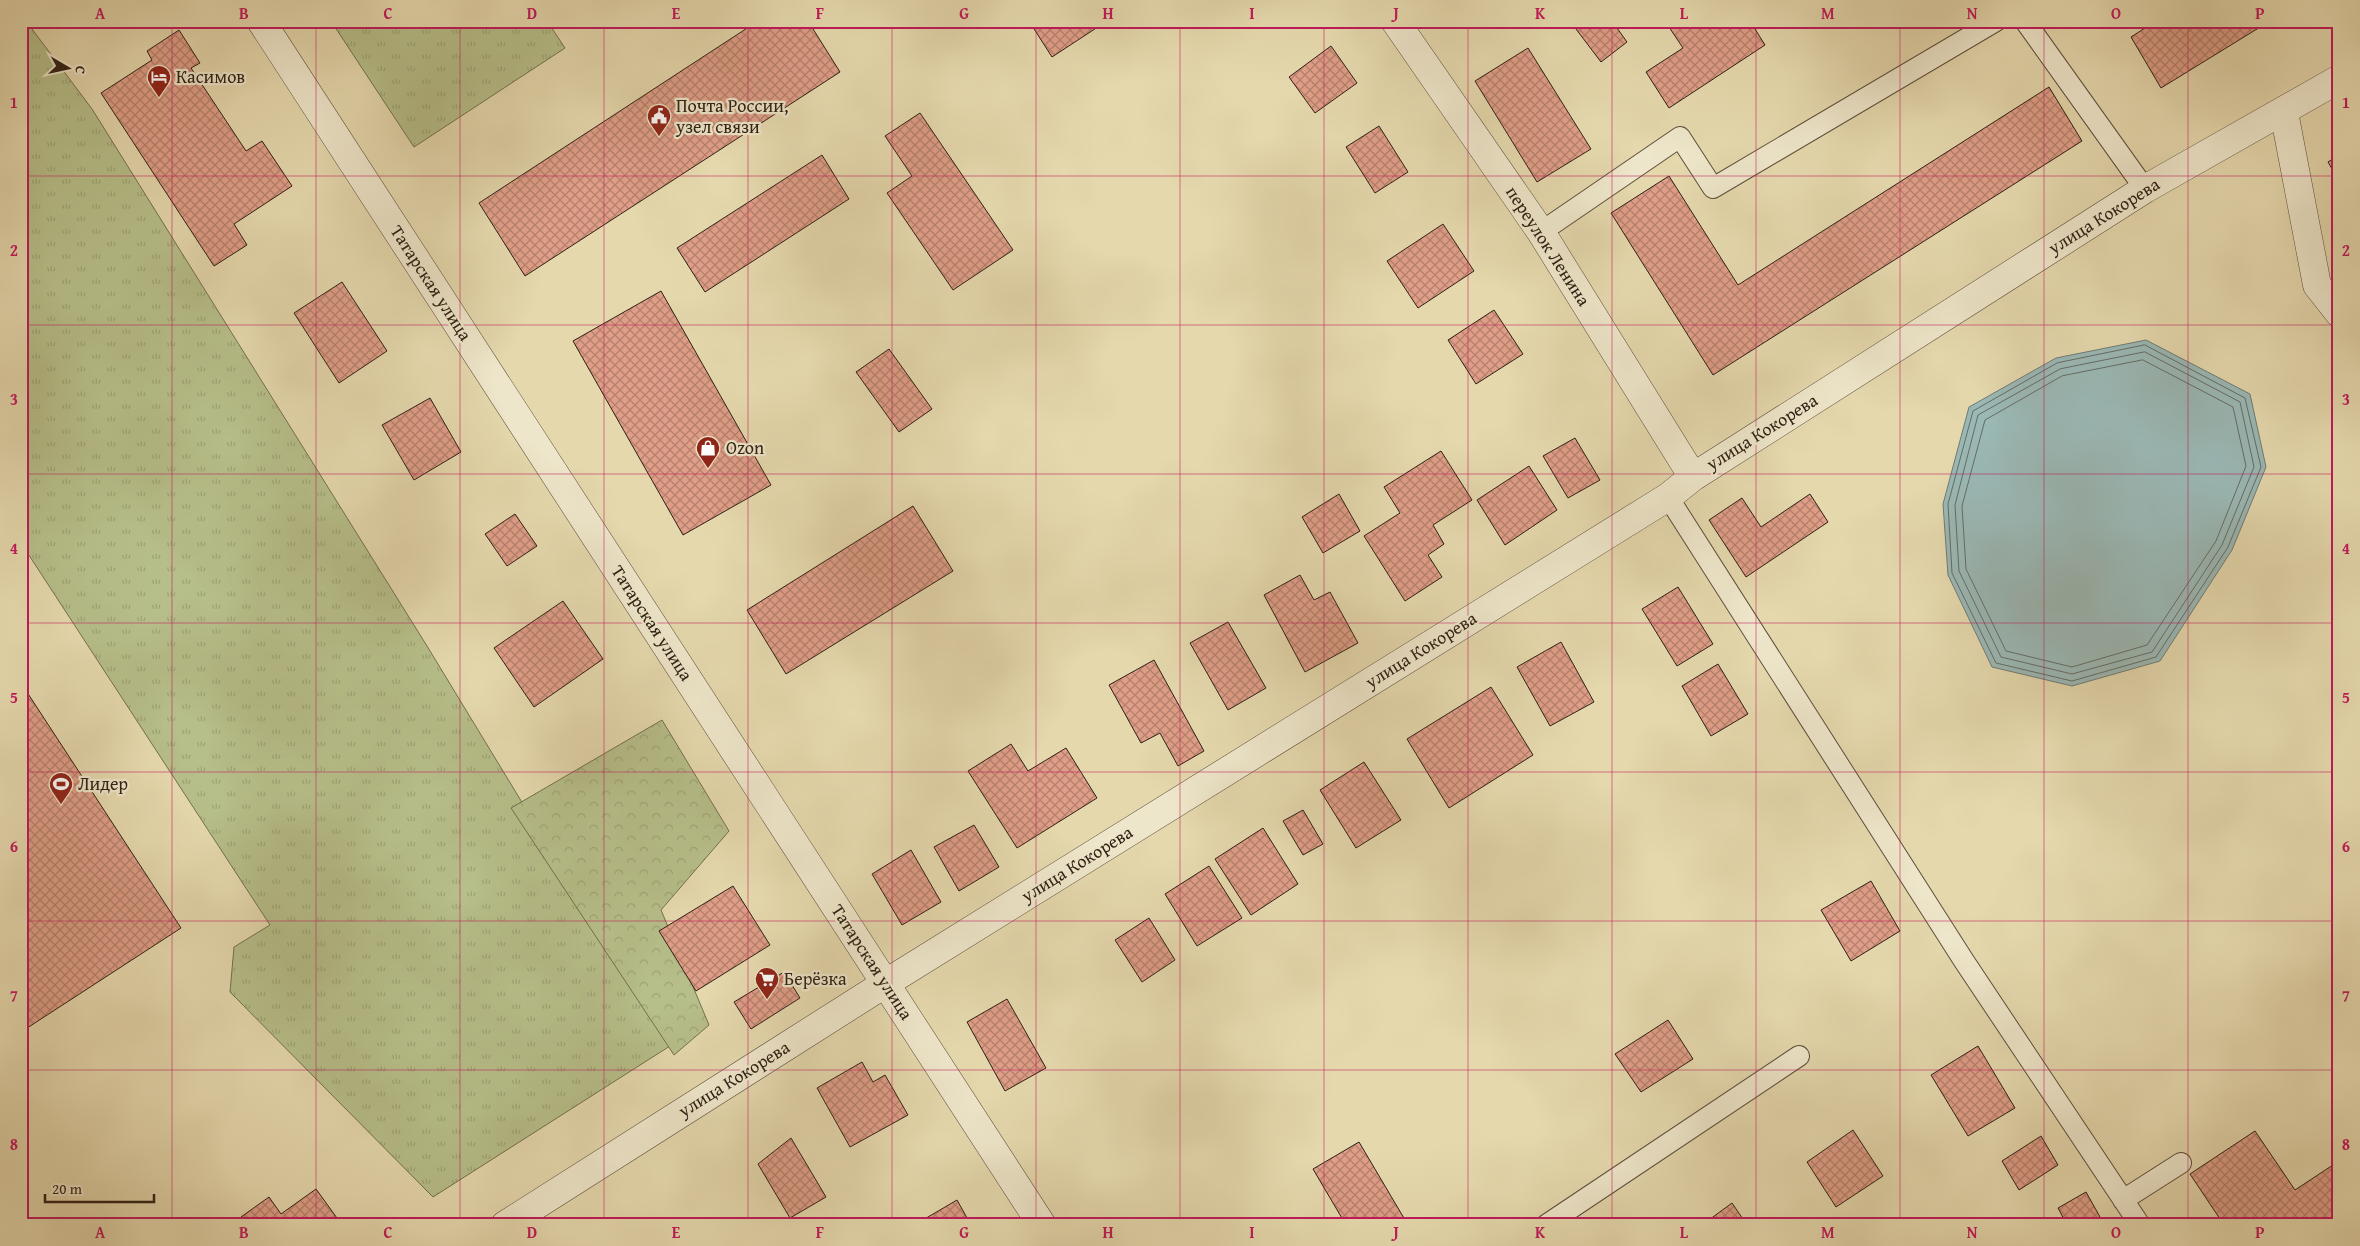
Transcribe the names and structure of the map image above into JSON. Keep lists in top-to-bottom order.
{
  "streets": {
    "street": ["улица Кокорева", "переулок Ленина", "Татарская улица"]
  },
  "crossings": [
    ["улица Кокорева", "переулок Ленина"],
    ["улица Кокорева", "Татарская улица"]
  ],
  "places": {
    "hotel": ["Касимов"],
    "public building": ["Почта России, узел связи"],
    "shop": ["Ozon"],
    "sports": ["Лидер"],
    "supermarket": ["Берёзка"]
  },
  "scale_bar": "20 m",
  "north": "right",
  "grid": {
    "columns": [
      "A",
      "B",
      "C",
      "D",
      "E",
      "F",
      "G",
      "H",
      "I",
      "J",
      "K",
      "L",
      "M",
      "N",
      "O",
      "P"
    ],
    "rows": [
      "1",
      "2",
      "3",
      "4",
      "5",
      "6",
      "7",
      "8"
    ]
  }
}
